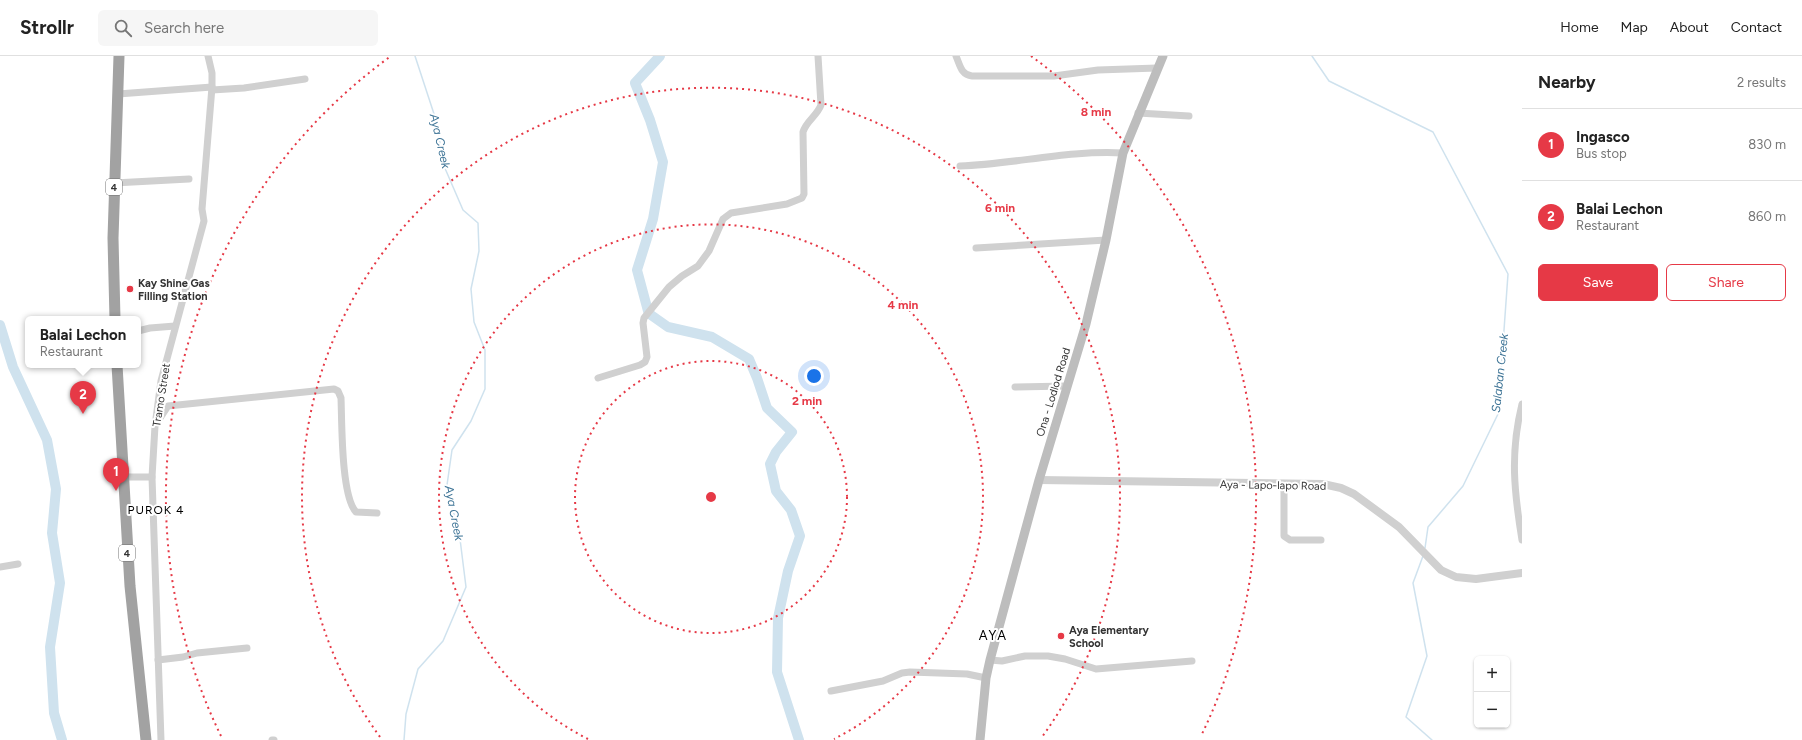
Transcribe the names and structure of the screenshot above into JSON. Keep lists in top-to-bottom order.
{
  "streets": {
    "highway": ["4"],
    "main road": ["Ona - Lodlod Road"],
    "street": ["Tramo Street", "Aya - Lapo-lapo Road"]
  },
  "crossings": [
    ["Ona - Lodlod Road", "Aya - Lapo-lapo Road"]
  ],
  "districts": ["PUROK 4", "AYA"],
  "water": ["Aya Creek", "Salaban Creek"],
  "places": ["Kay Shine Gas Filling Station", "Aya Elementary School"],
  "page": {
    "header": "Strollr",
    "search": "Search here",
    "nav": [
      "Home",
      "Map",
      "About",
      "Contact"
    ],
    "heading": ["Nearby", "2 results"],
    "list": [
      {
        "mark": "1",
        "name": "Ingasco",
        "note": "Bus stop",
        "value": "830 m"
      },
      {
        "mark": "2",
        "name": "Balai Lechon",
        "note": "Restaurant",
        "value": "860 m"
      }
    ],
    "buttons": ["Save", "Share"],
    "popup": ["Balai Lechon", "Restaurant"],
    "pins": ["2", "1"],
    "map_buttons": ["+", "−"]
  },
  "rings": [
    "8 min",
    "6 min",
    "4 min",
    "2 min"
  ]
}
